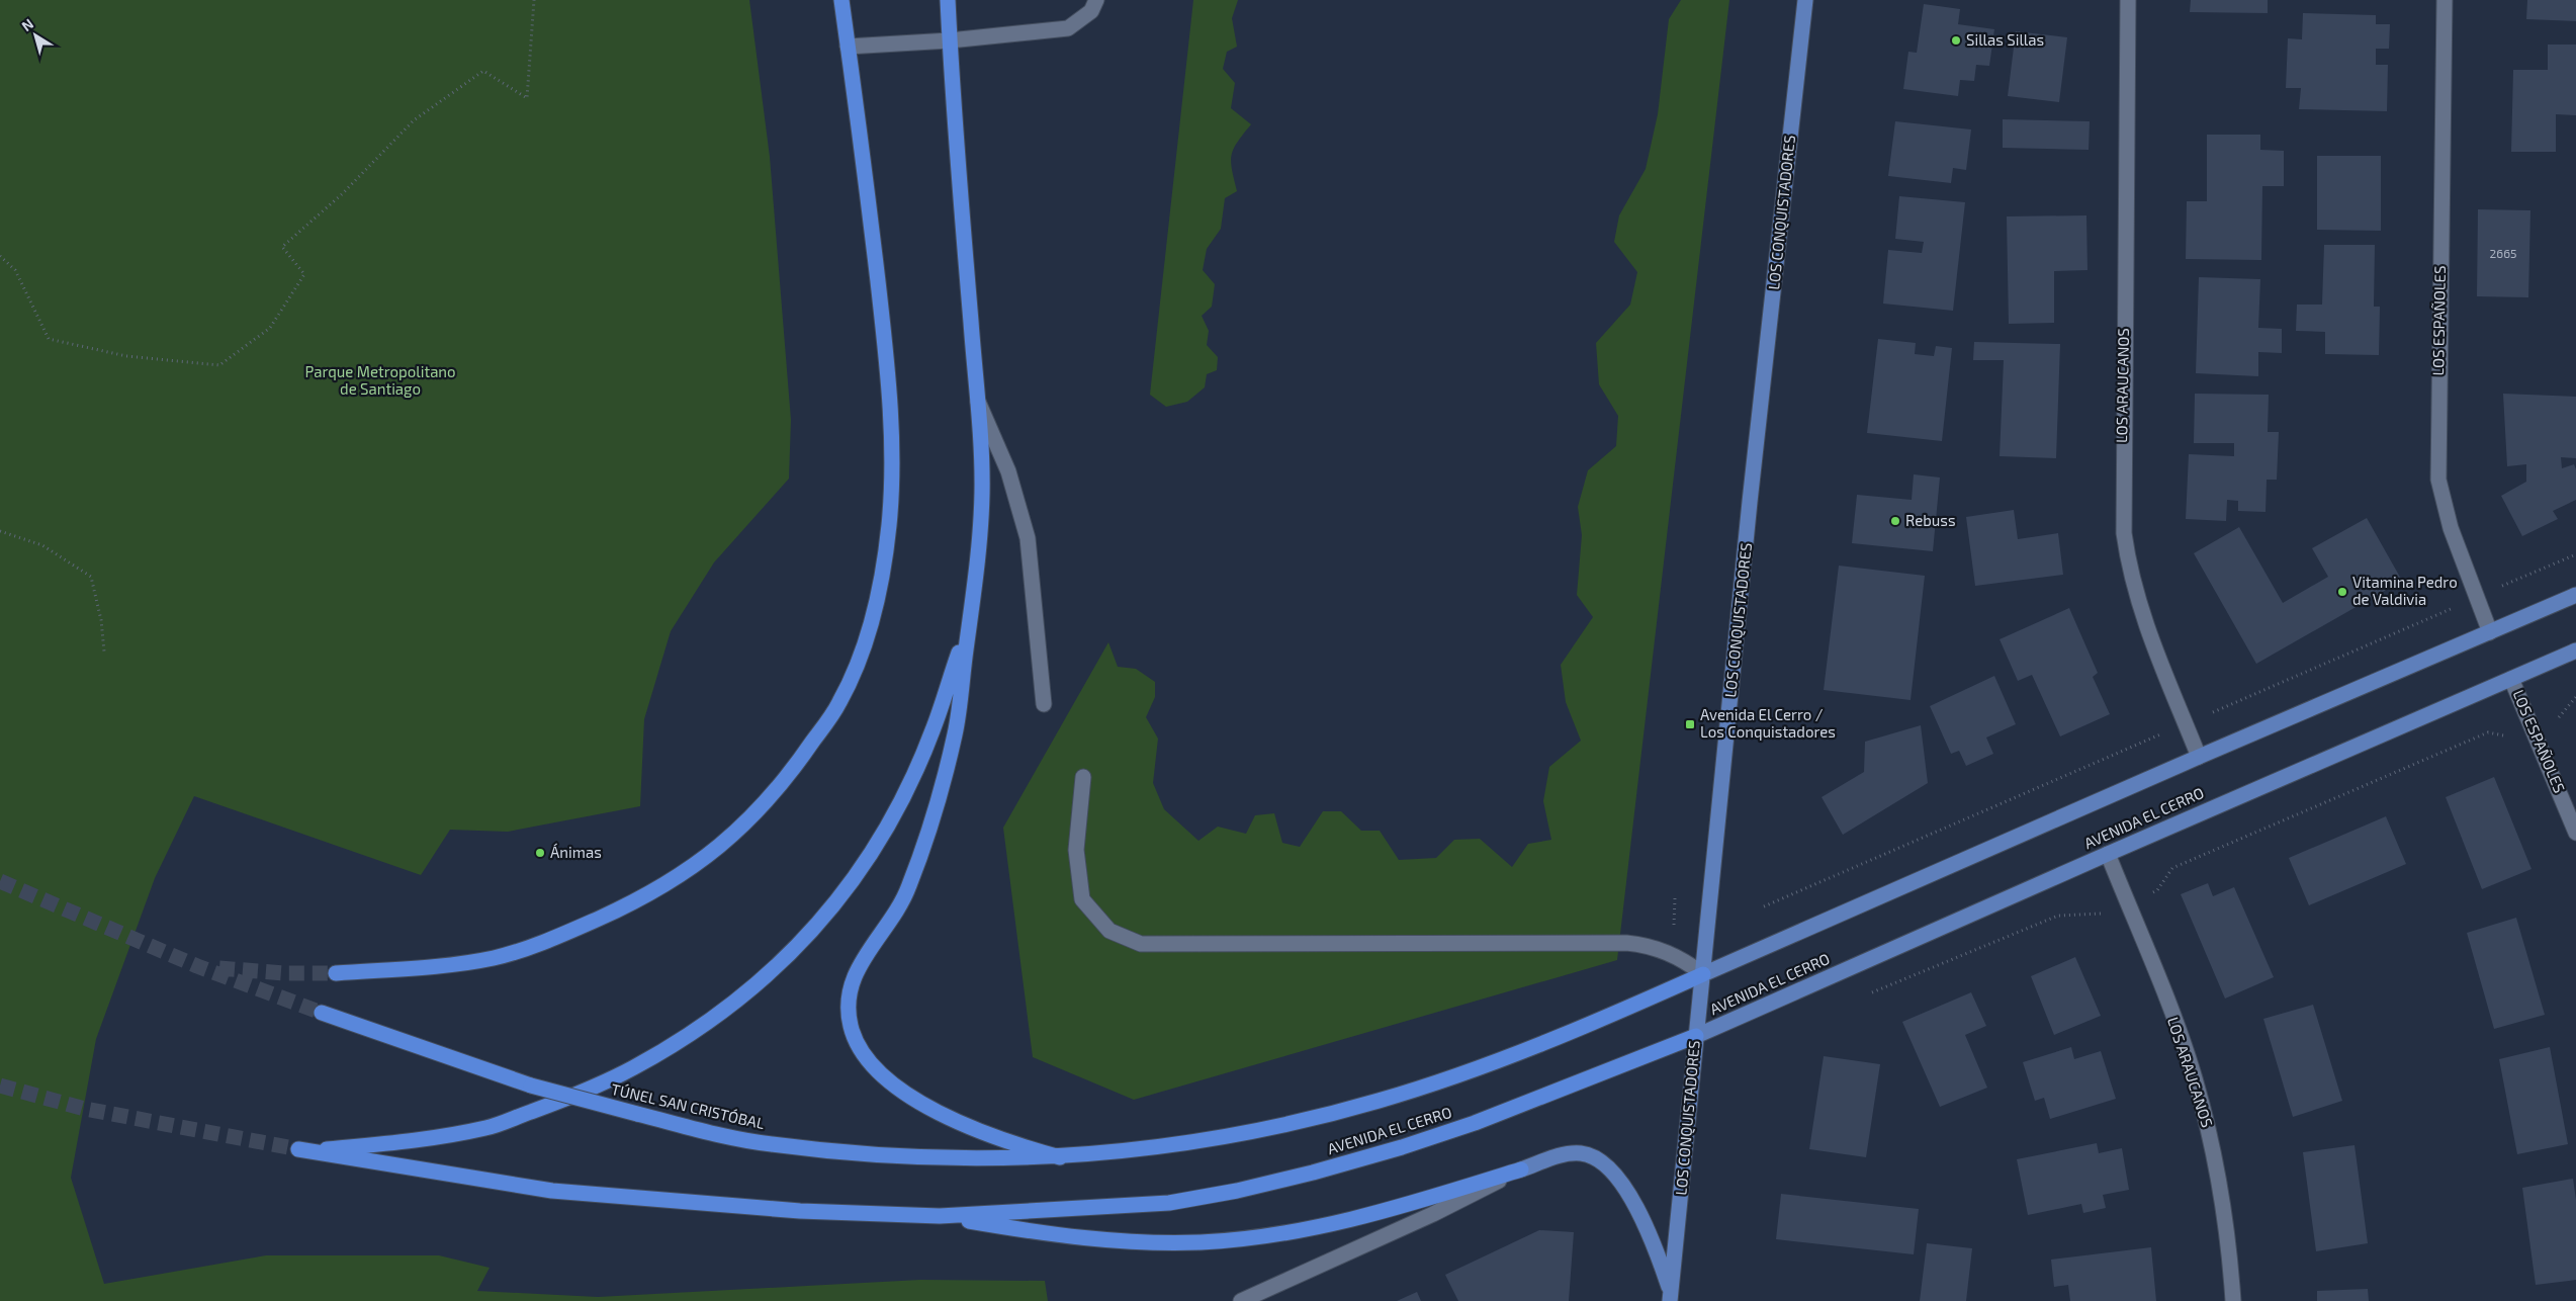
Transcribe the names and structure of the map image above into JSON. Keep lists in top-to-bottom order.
{
  "streets": {
    "highway": ["AVENIDA EL CERRO", "TÚNEL SAN CRISTÓBAL"],
    "main road": ["LOS CONQUISTADORES"],
    "street": ["LOS ESPAÑOLES", "LOS ARAUCANOS"]
  },
  "crossings": [
    ["LOS CONQUISTADORES", "AVENIDA EL CERRO"],
    ["LOS ESPAÑOLES", "AVENIDA EL CERRO"],
    ["LOS ARAUCANOS", "AVENIDA EL CERRO"],
    ["AVENIDA EL CERRO", "TÚNEL SAN CRISTÓBAL"]
  ],
  "parks": ["Parque Metropolitano de Santiago"],
  "places": {
    "other": [
      "Sillas Sillas",
      "Rebuss",
      "Vitamina Pedro de Valdivia",
      "Ánimas"
    ],
    "transit": ["Avenida El Cerro / Los Conquistadores"]
  },
  "house_numbers": ["2665"],
  "north": "top left"
}
